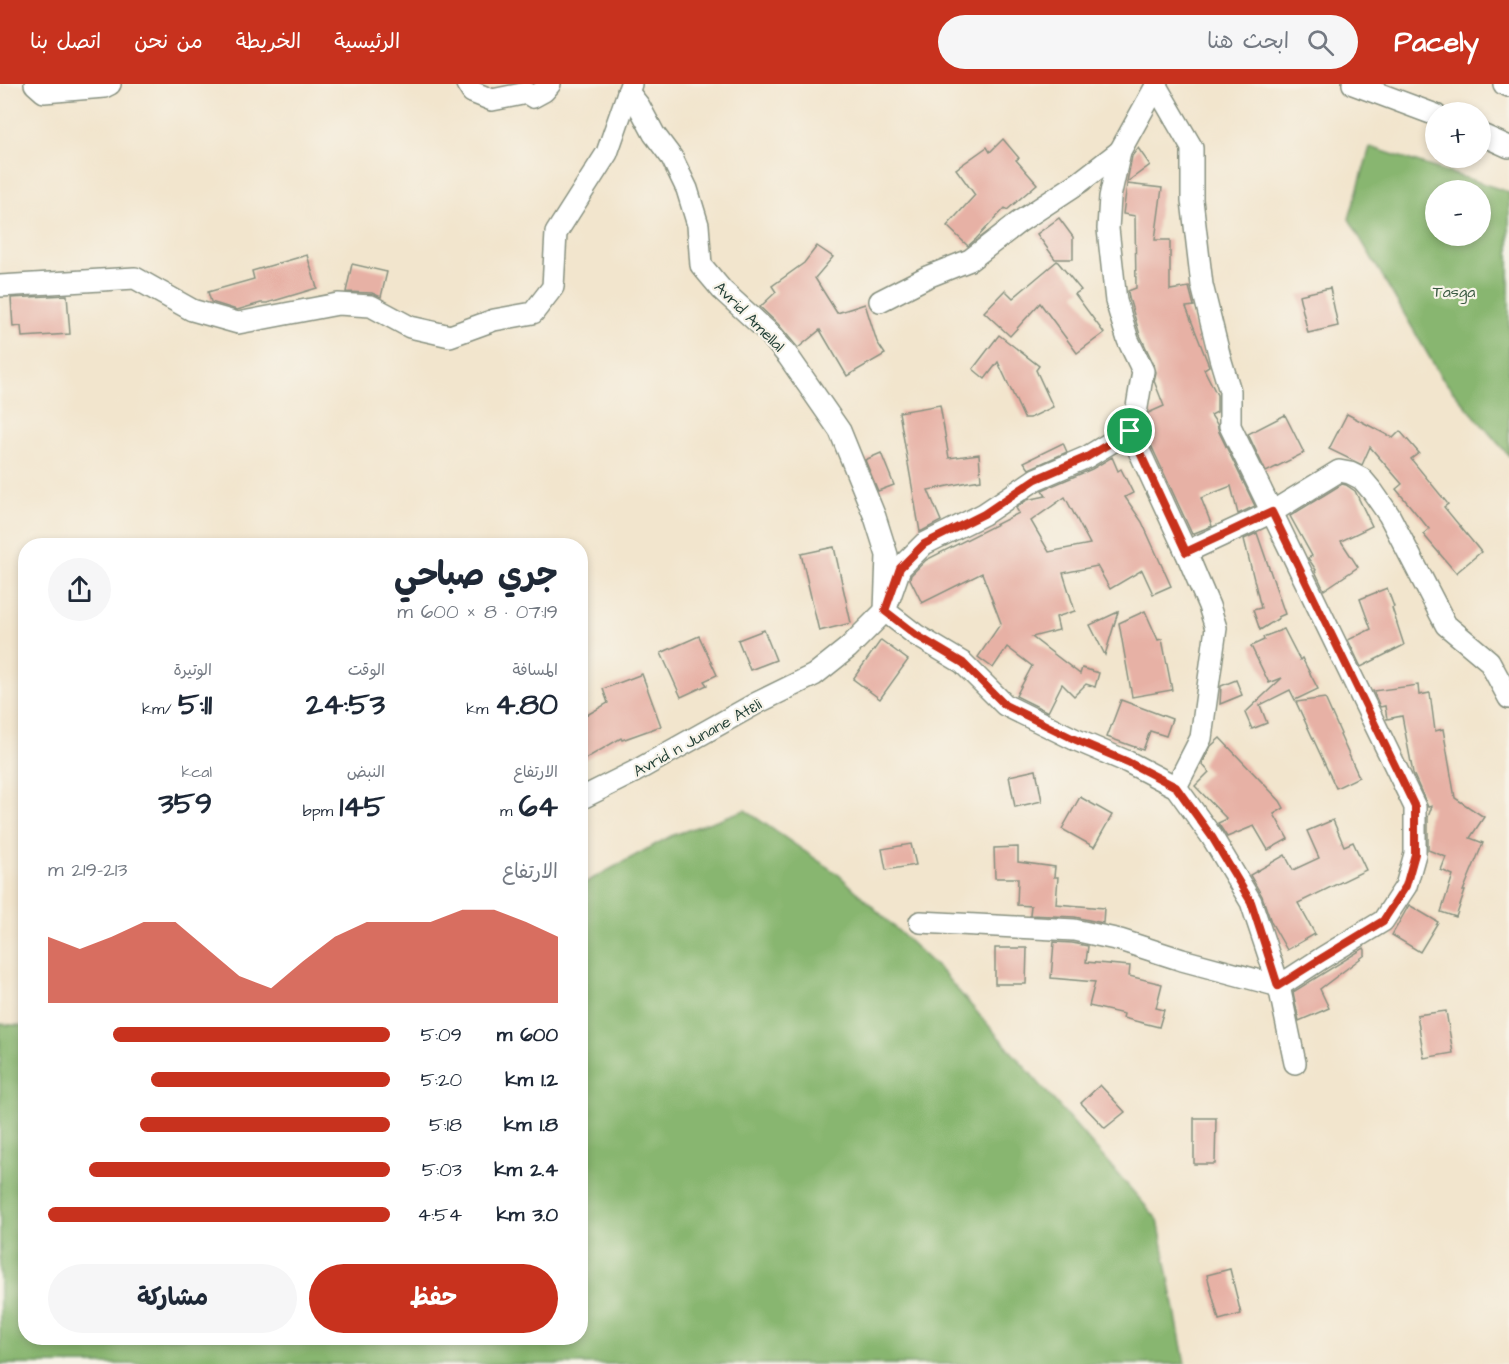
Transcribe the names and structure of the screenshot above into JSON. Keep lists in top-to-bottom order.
{
  "streets": {
    "street": ["Avrid Amellal", "Avrid n Junane Atɛli"]
  },
  "crossings": [
    ["Avrid Amellal", "Avrid n Junane Atɛli"]
  ],
  "parks": ["Tasga"],
  "page": {
    "header": "Pacely",
    "search": "ابحث هنا",
    "nav": [
      "الرئيسية",
      "الخريطة",
      "من نحن",
      "اتصل بنا"
    ],
    "map_buttons": ["+", "−"],
    "heading": ["جري صباحي", "07:19 · 8 × 600 m"],
    "stats": [
      ["المسافة", "4.80 km"],
      ["الوقت", "24:53"],
      ["الوتيرة", "5:11 /km"],
      ["الارتفاع", "64 m"],
      ["النبض", "145 bpm"],
      ["kcal", "359"]
    ],
    "chart": ["الارتفاع", "213–219 m"],
    "list": [
      {
        "name": "600 m",
        "note": "5:09"
      },
      {
        "name": "1.2 km",
        "note": "5:20"
      },
      {
        "name": "1.8 km",
        "note": "5:18"
      },
      {
        "name": "2.4 km",
        "note": "5:03"
      },
      {
        "name": "3.0 km",
        "note": "4:54"
      }
    ],
    "buttons": ["حفظ", "مشاركة"]
  }
}
